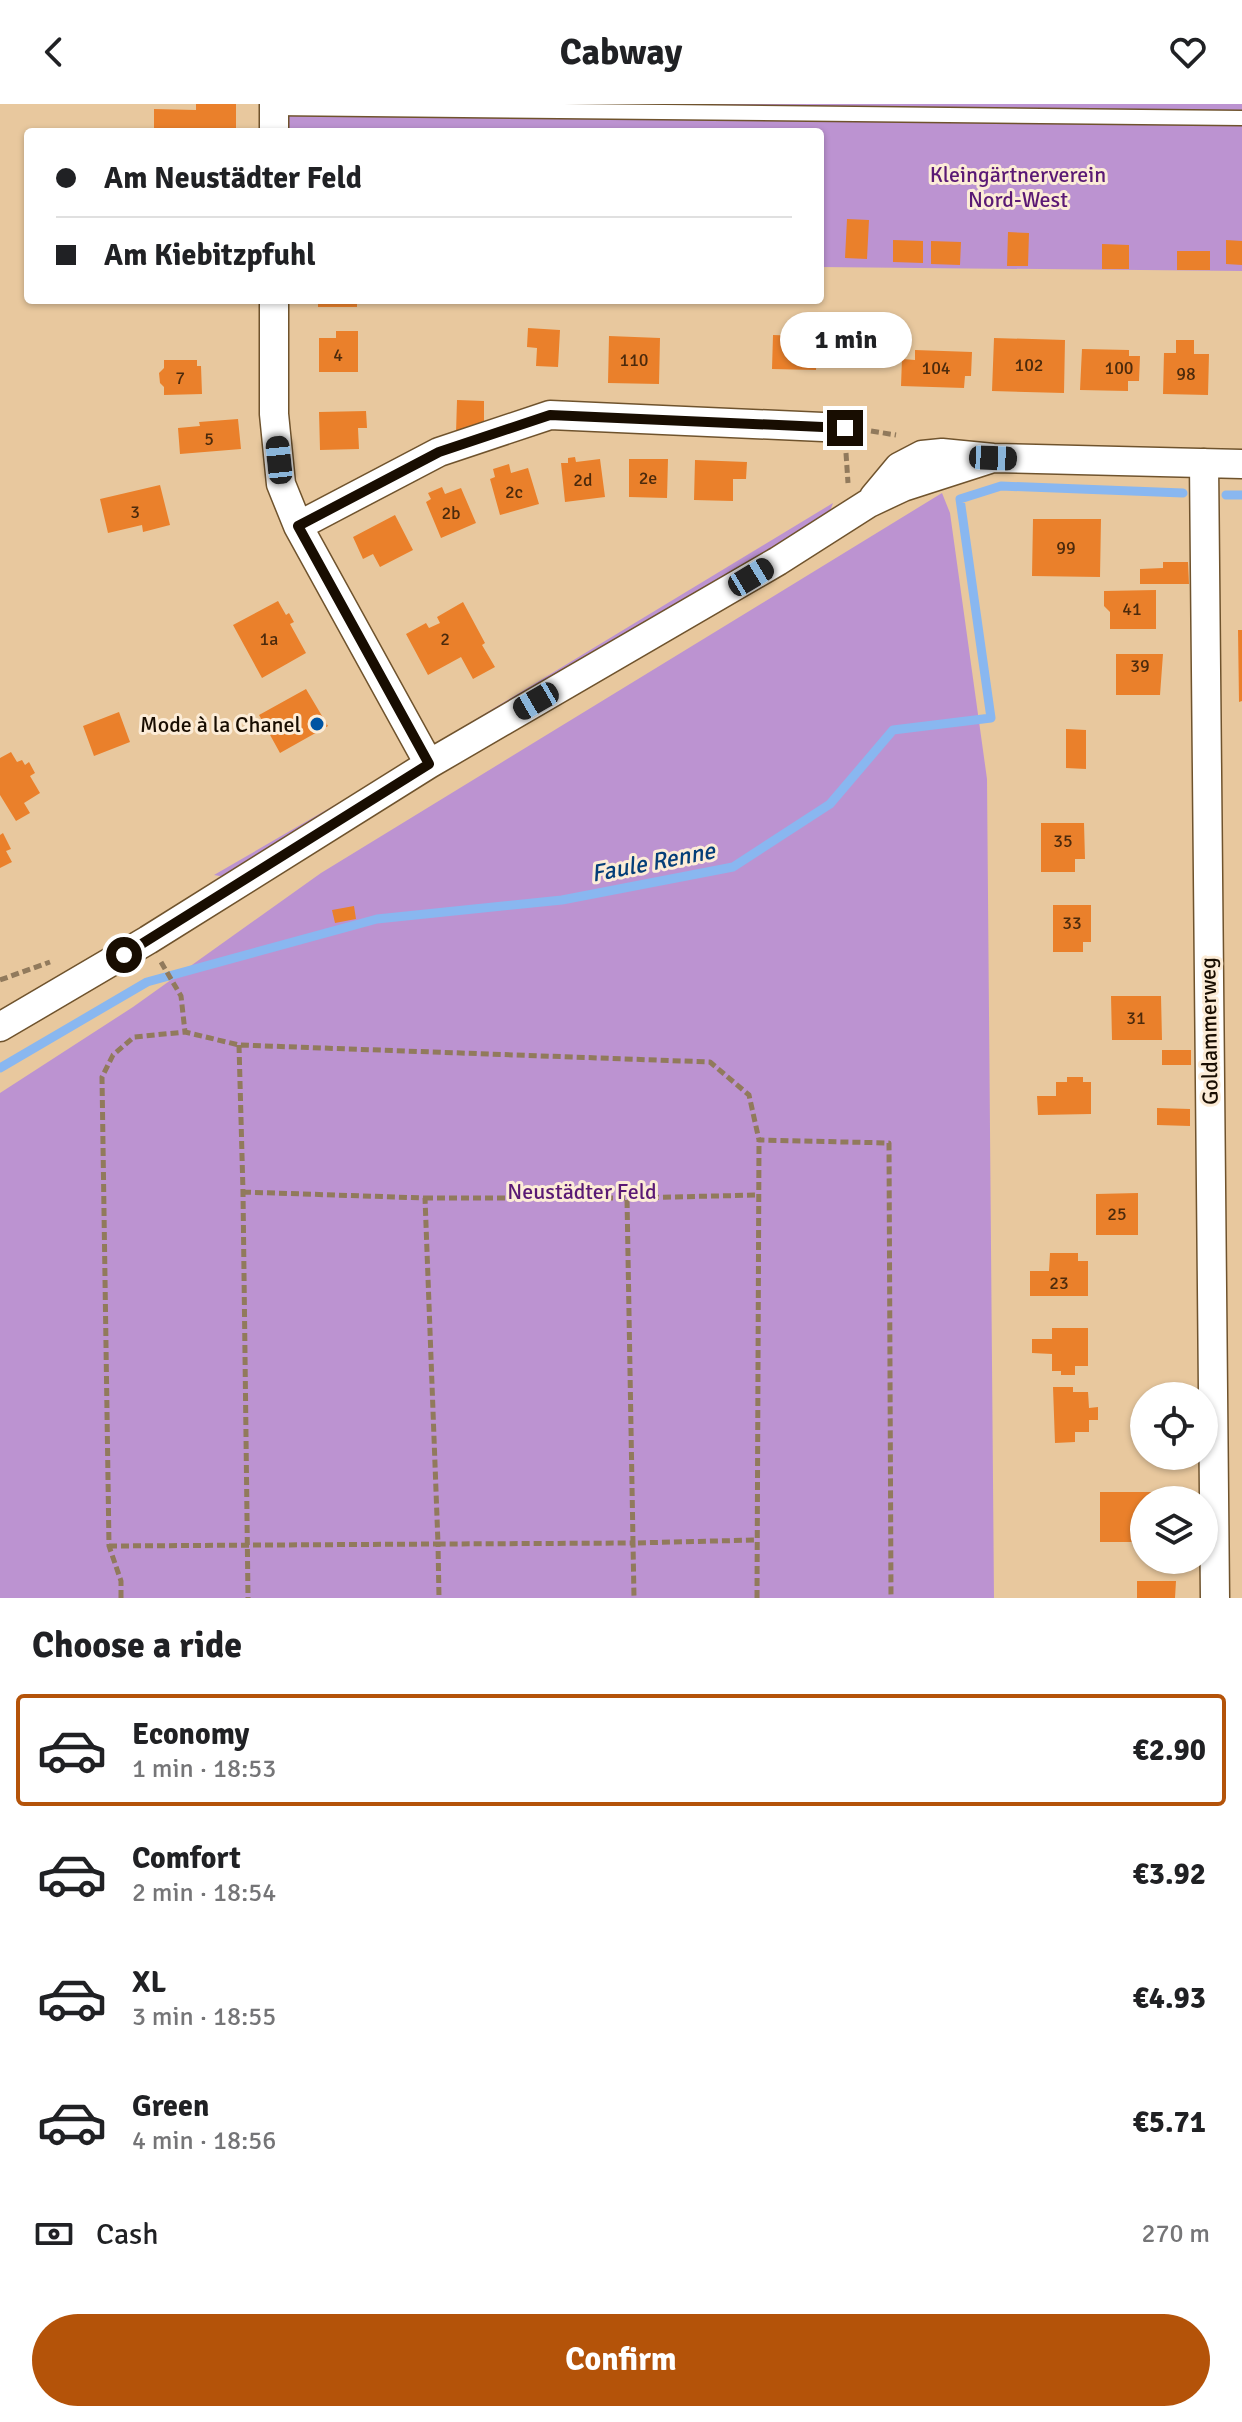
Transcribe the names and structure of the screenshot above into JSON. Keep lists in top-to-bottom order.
{
  "streets": {
    "street": ["Goldammerweg"]
  },
  "water": ["Faule Renne"],
  "parks": ["Kleingärtnerverein Nord-West", "Neustädter Feld"],
  "places": ["Mode à la Chanel"],
  "house_numbers": [
    "4",
    "110",
    "102",
    "104",
    "100",
    "98",
    "7",
    "5",
    "2e",
    "2d",
    "2c",
    "3",
    "2b",
    "99",
    "41",
    "1a",
    "2",
    "39",
    "35",
    "33",
    "31",
    "25",
    "23"
  ],
  "page": {
    "header": "Cabway",
    "banner": ["Am Neustädter Feld", "Am Kiebitzpfuhl"],
    "bubble": "1 min",
    "heading": "Choose a ride",
    "list": [
      {
        "name": "Economy",
        "note": "1 min · 18:53",
        "value": "€2.90"
      },
      {
        "name": "Comfort",
        "note": "2 min · 18:54",
        "value": "€3.92"
      },
      {
        "name": "XL",
        "note": "3 min · 18:55",
        "value": "€4.93"
      },
      {
        "name": "Green",
        "note": "4 min · 18:56",
        "value": "€5.71"
      }
    ],
    "pay": ["Cash", "270 m"],
    "buttons": "Confirm"
  }
}
